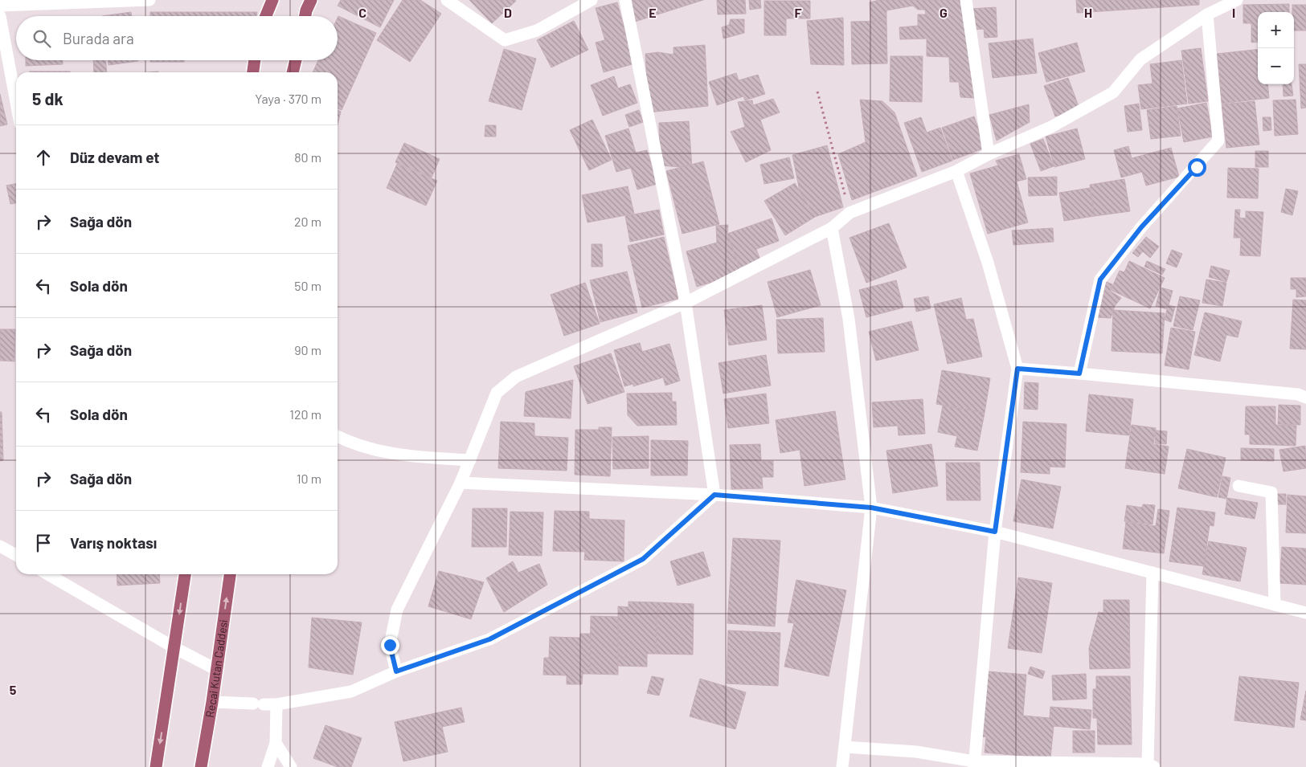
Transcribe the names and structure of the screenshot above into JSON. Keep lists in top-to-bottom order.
{
  "streets": {
    "main road": ["Recai Kutan Caddesi"]
  },
  "page": {
    "map_buttons": ["+", "−"],
    "search": "Burada ara",
    "heading": ["5 dk", "Yaya · 370 m"],
    "list": [
      ["Düz devam et", "80 m"],
      ["Sağa dön", "20 m"],
      ["Sola dön", "50 m"],
      ["Sağa dön", "90 m"],
      ["Sola dön", "120 m"],
      ["Sağa dön", "10 m"],
      "Varış noktası"
    ]
  },
  "grid": {
    "columns": [
      "C",
      "D",
      "E",
      "F",
      "G",
      "H",
      "I"
    ],
    "rows": ["5"]
  }
}
